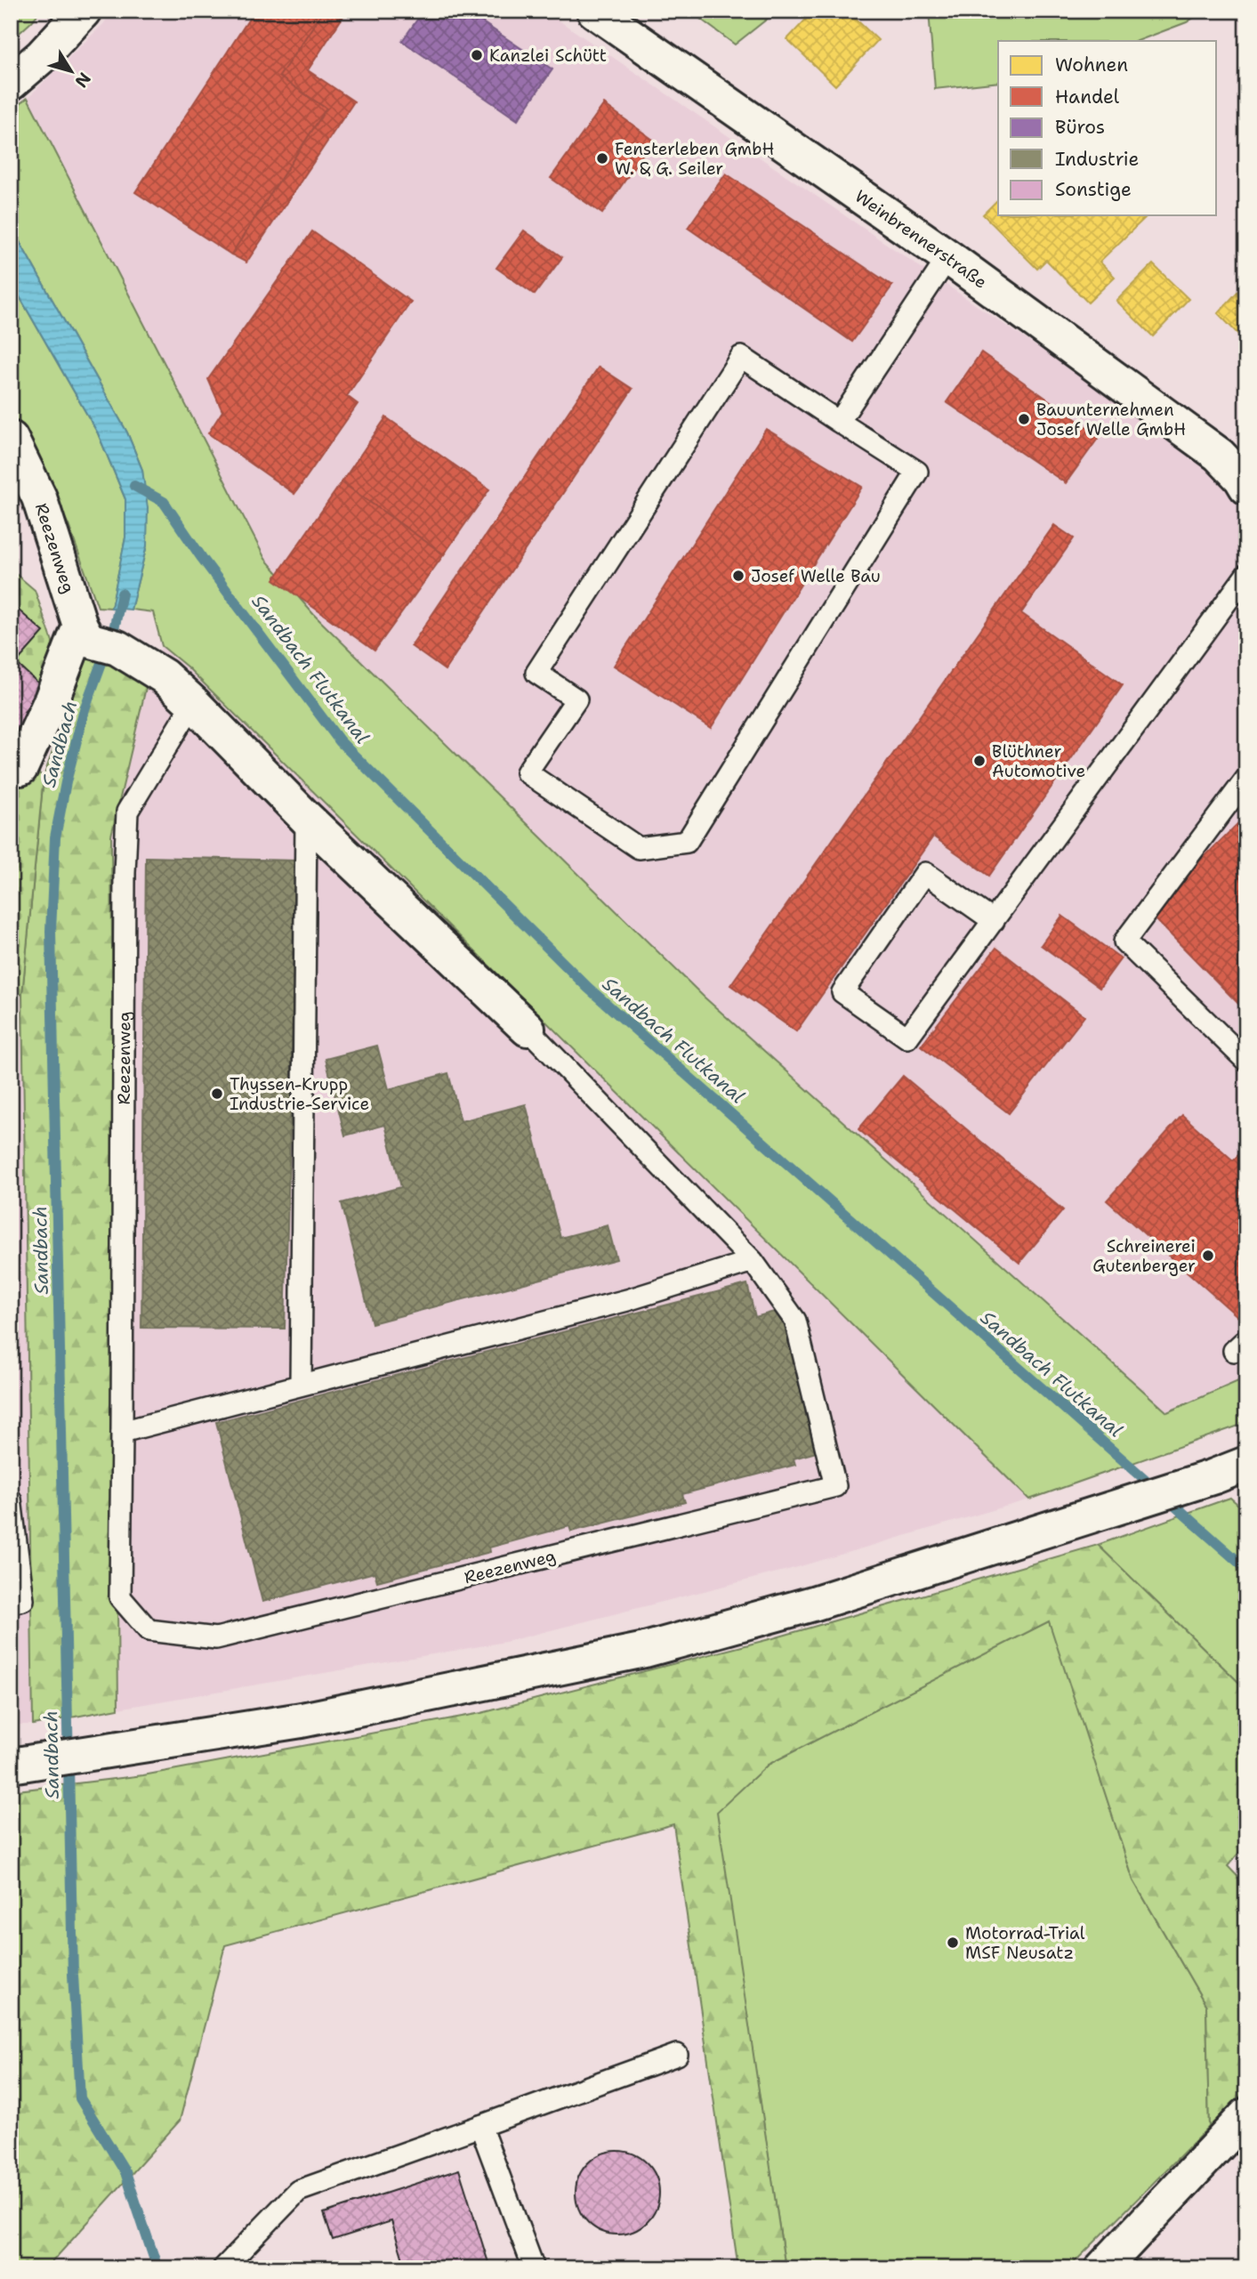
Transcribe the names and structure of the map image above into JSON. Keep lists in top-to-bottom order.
{
  "streets": {
    "street": ["Weinbrennerstraße", "Reezenweg"]
  },
  "water": ["Sandbach Flutkanal", "Sandbach"],
  "places": [
    "Kanzlei Schütt",
    "Fensterleben GmbH W. & G. Seiler",
    "Bauunternehmen Josef Welle GmbH",
    "Josef Welle Bau",
    "Blüthner Automotive",
    "Thyssen-Krupp Industrie-Service",
    "Schreinerei Gutenberger",
    "Motorrad-Trial MSF Neusatz"
  ],
  "legend": [
    "Wohnen",
    "Handel",
    "Büros",
    "Industrie",
    "Sonstige"
  ],
  "north": "bottom right"
}
